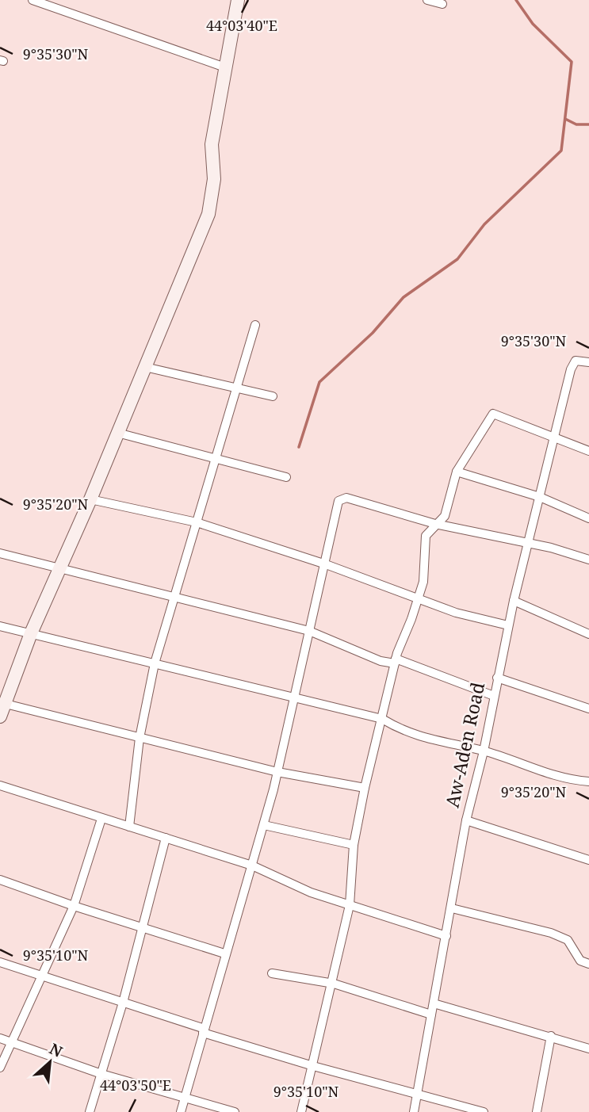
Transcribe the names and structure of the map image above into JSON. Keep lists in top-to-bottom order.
{
  "streets": {
    "street": ["Aw-Aden Road"]
  },
  "north": "top right",
  "coordinates": [
    "44°03'40\"E",
    "9°35'30\"N",
    "9°35'20\"N",
    "9°35'10\"N",
    "44°03'50\"E"
  ]
}
